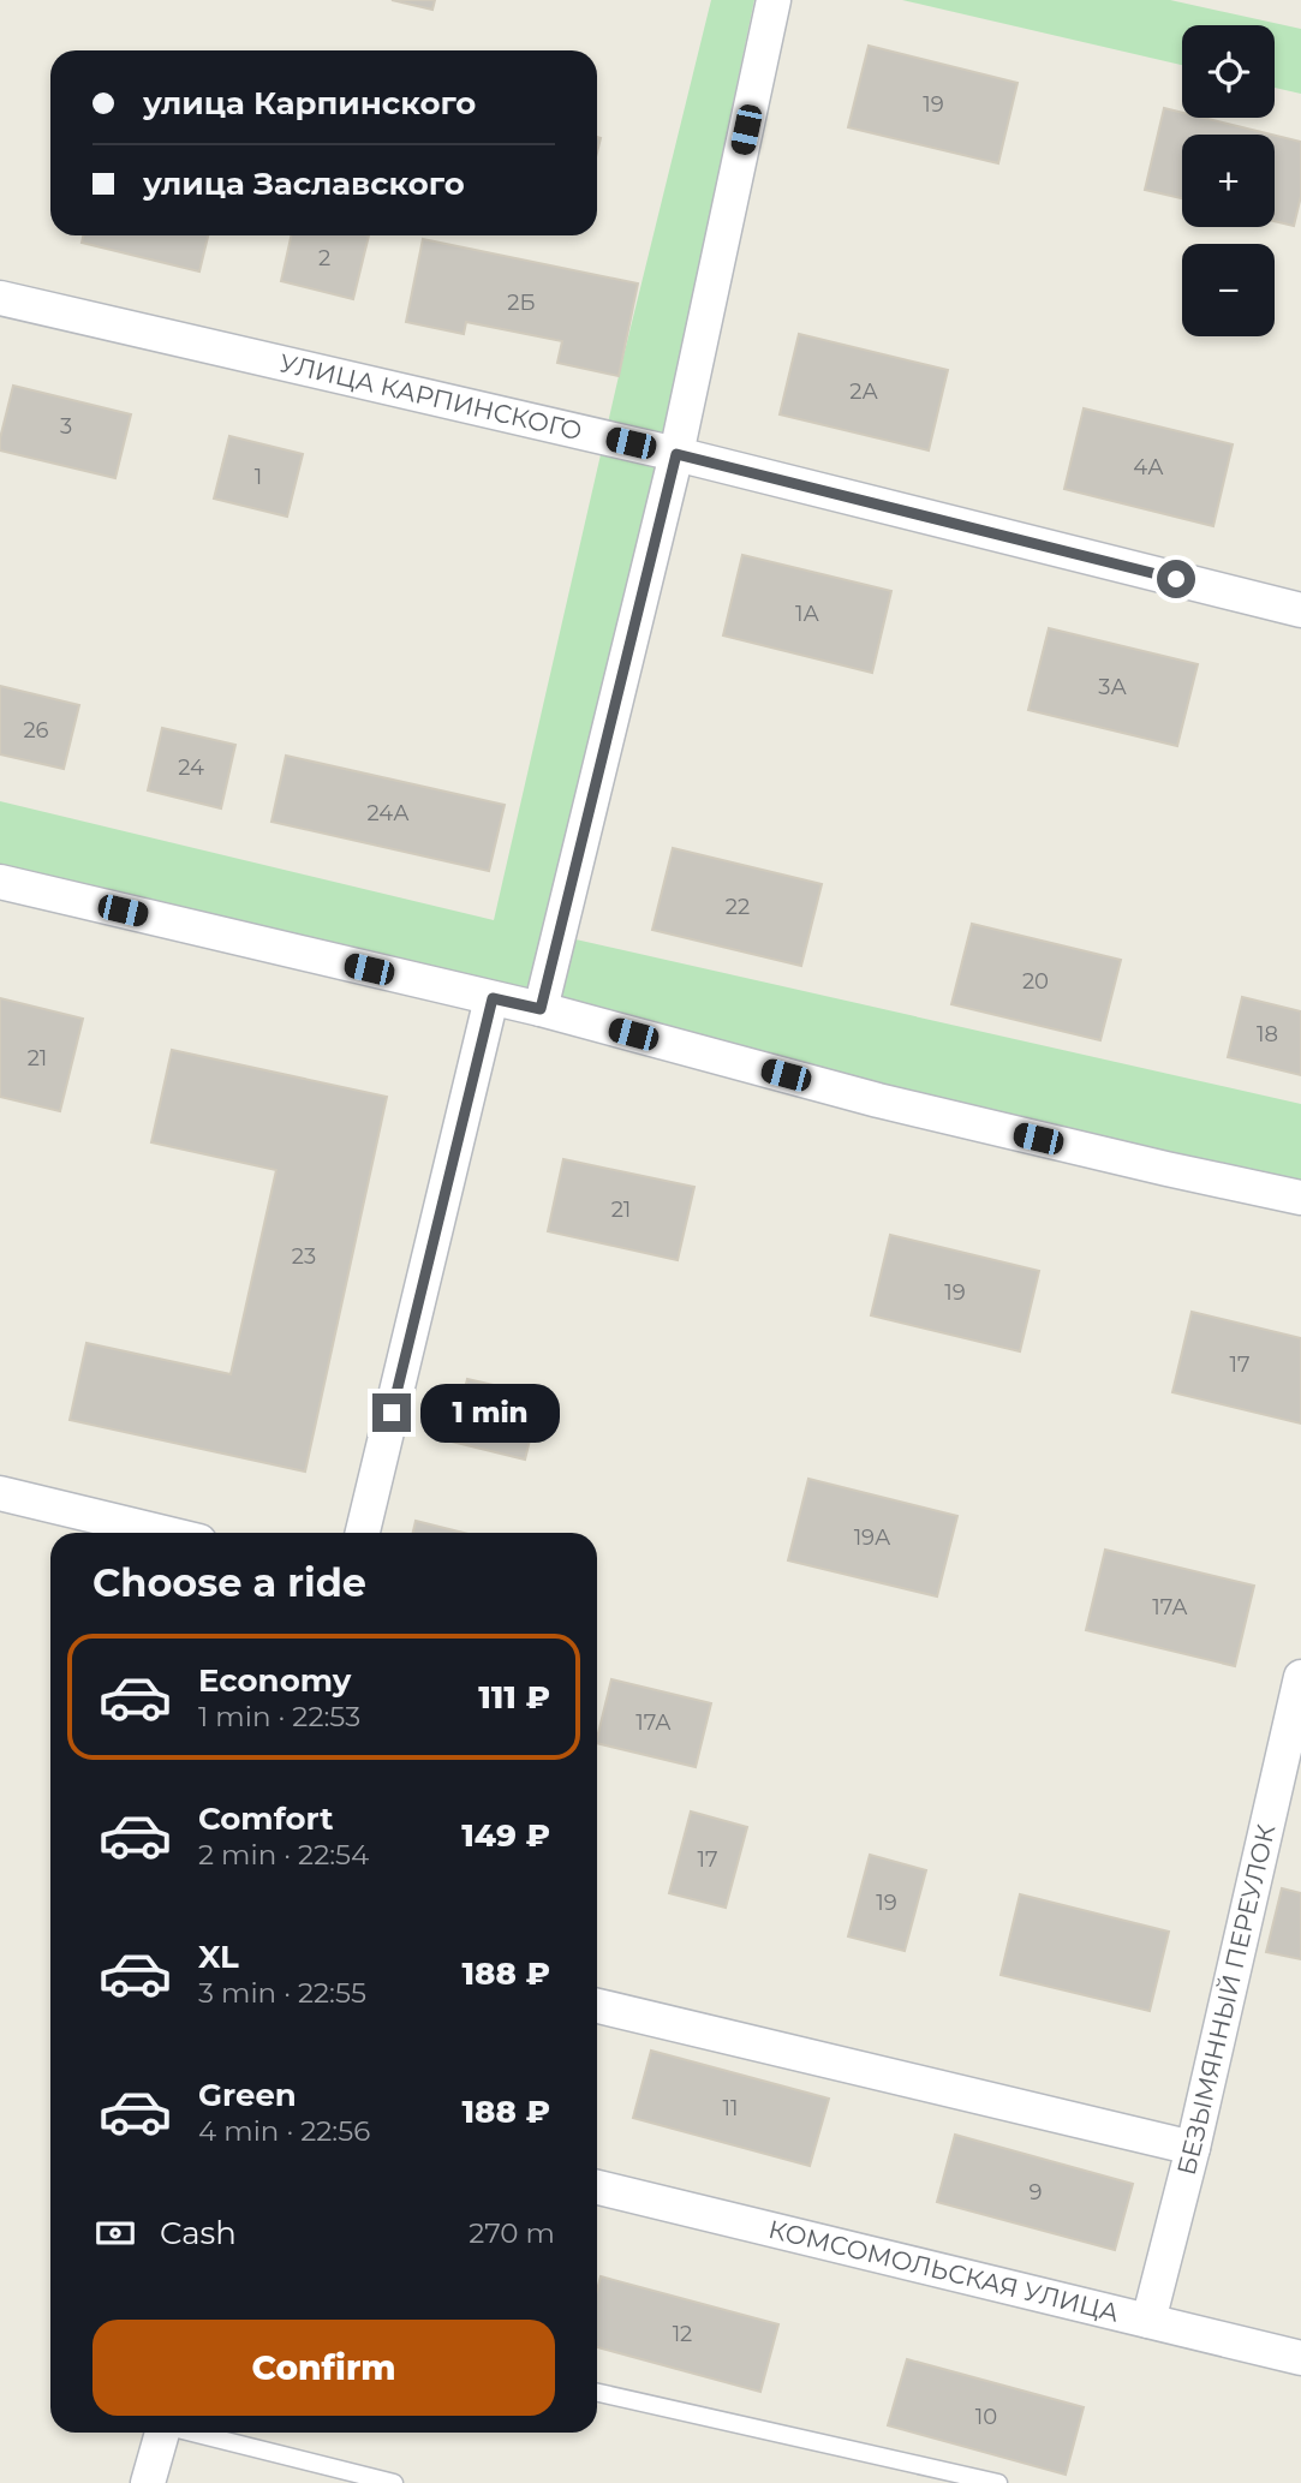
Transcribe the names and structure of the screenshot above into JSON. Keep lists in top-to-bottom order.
{
  "streets": {
    "street": ["УЛИЦА КАРПИНСКОГО", "БЕЗЫМЯННЫЙ ПЕРЕУЛОК", "КОМСОМОЛЬСКАЯ УЛИЦА"]
  },
  "crossings": [
    ["БЕЗЫМЯННЫЙ ПЕРЕУЛОК", "КОМСОМОЛЬСКАЯ УЛИЦА"]
  ],
  "house_numbers": [
    "19",
    "2",
    "2Б",
    "2А",
    "3",
    "4А",
    "1",
    "1А",
    "3А",
    "26",
    "24",
    "24А",
    "22",
    "20",
    "18",
    "21",
    "21",
    "23",
    "19",
    "17",
    "19А",
    "17А",
    "17А",
    "17",
    "19",
    "11",
    "9",
    "12",
    "10"
  ],
  "page": {
    "map_buttons": ["+", "−"],
    "banner": ["улица Карпинского", "улица Заславского"],
    "bubble": "1 min",
    "heading": "Choose a ride",
    "list": [
      {
        "name": "Economy",
        "note": "1 min · 22:53",
        "value": "111 ₽"
      },
      {
        "name": "Comfort",
        "note": "2 min · 22:54",
        "value": "149 ₽"
      },
      {
        "name": "XL",
        "note": "3 min · 22:55",
        "value": "188 ₽"
      },
      {
        "name": "Green",
        "note": "4 min · 22:56",
        "value": "188 ₽"
      }
    ],
    "pay": ["Cash", "270 m"],
    "buttons": "Confirm"
  }
}
